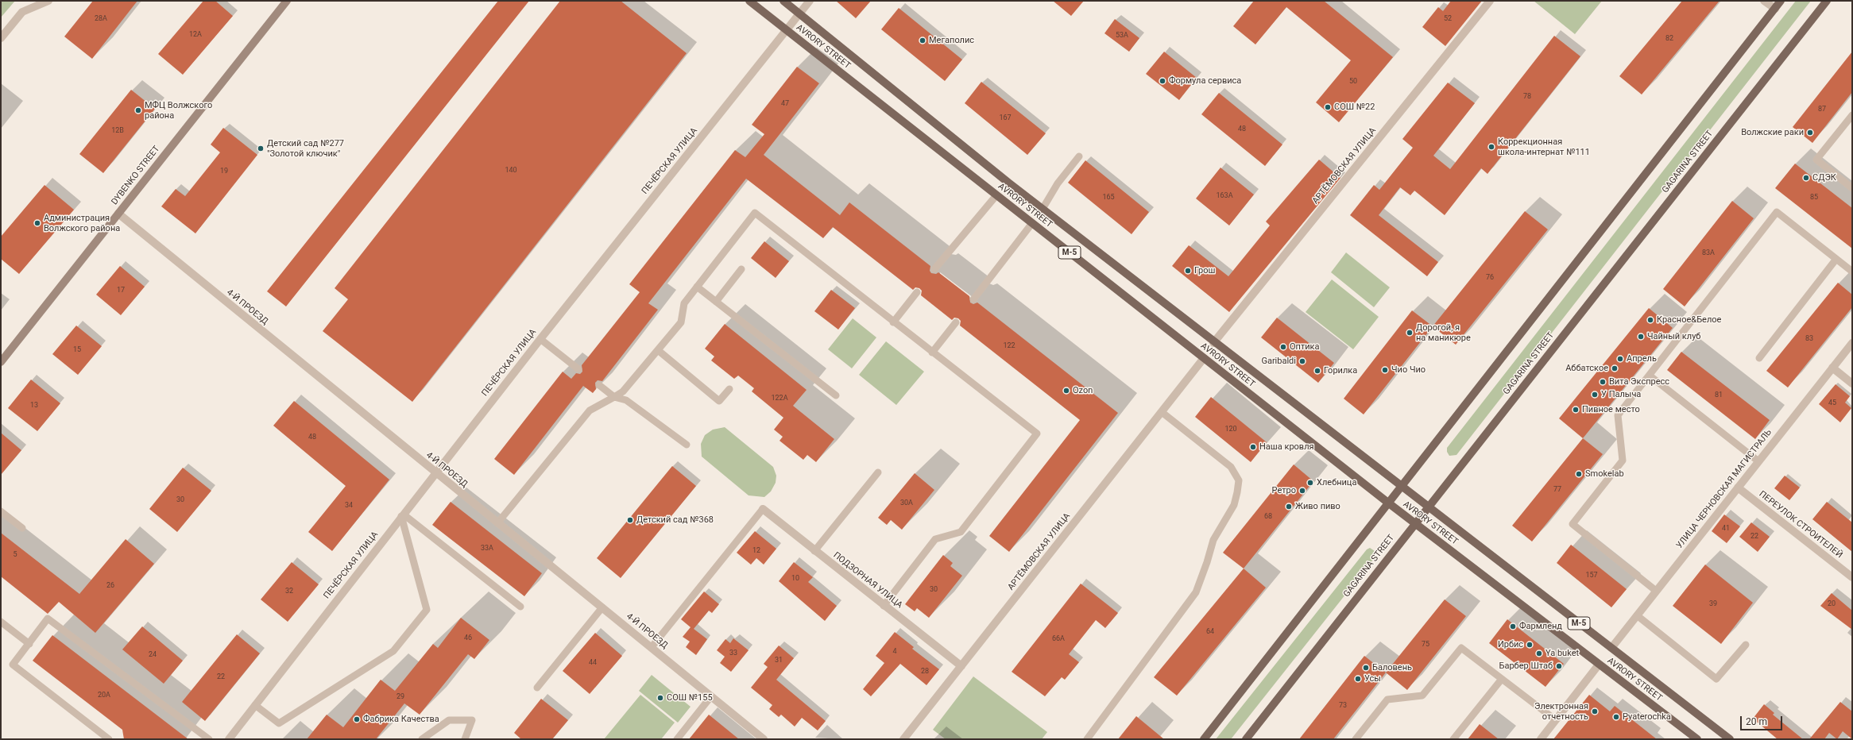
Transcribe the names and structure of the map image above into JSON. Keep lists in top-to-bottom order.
{
  "streets": {
    "main road": [
      "AVRORY STREET",
      "GAGARINA STREET",
      "DYBENKO STREET",
      "М-5"
    ],
    "street": [
      "ПЕЧЁРСКАЯ УЛИЦА",
      "АРТЁМОВСКАЯ УЛИЦА",
      "4-Й ПРОЕЗД",
      "УЛИЦА ЧЕРНОВСКАЯ МАГИСТРАЛЬ",
      "ПЕРЕУЛОК СТРОИТЕЛЕЙ",
      "ПОДЗОРНАЯ УЛИЦА"
    ]
  },
  "crossings": [
    ["AVRORY STREET", "ПЕЧЁРСКАЯ УЛИЦА"],
    ["AVRORY STREET", "GAGARINA STREET"],
    ["AVRORY STREET", "АРТЁМОВСКАЯ УЛИЦА"],
    ["AVRORY STREET", "УЛИЦА ЧЕРНОВСКАЯ МАГИСТРАЛЬ"],
    ["ПЕЧЁРСКАЯ УЛИЦА", "4-Й ПРОЕЗД"],
    ["АРТЁМОВСКАЯ УЛИЦА", "ПОДЗОРНАЯ УЛИЦА"],
    ["DYBENKO STREET", "4-Й ПРОЕЗД"],
    ["УЛИЦА ЧЕРНОВСКАЯ МАГИСТРАЛЬ", "ПЕРЕУЛОК СТРОИТЕЛЕЙ"]
  ],
  "places": [
    "Мегаполис",
    "Формула сервиса",
    "СОШ №22",
    "МФЦ Волжского района",
    "Волжские раки",
    "Коррекционная школа-интернат №111",
    "Детский сад №277 \"Золотой ключик\"",
    "СДЭК",
    "Администрация Волжского района",
    "Грош",
    "Красное&Белое",
    "Дорогой, я на маникюре",
    "Чайный клуб",
    "Оптика",
    "Апрель",
    "Garibaldi",
    "Аббатское",
    "Чио Чио",
    "Горилка",
    "Вита Экспресс",
    "Ozon",
    "У Палыча",
    "Пивное место",
    "Наша кровля",
    "Smokelab",
    "Хлебница",
    "Ретро",
    "Живо пиво",
    "Детский сад №368",
    "Фармленд",
    "Ирбис",
    "Ya buket",
    "Барбер Штаб",
    "Баловень",
    "Усы",
    "СОШ №155",
    "Электронная отчетность",
    "Pyaterochka",
    "Фабрика Качества"
  ],
  "house_numbers": [
    "28А",
    "52",
    "12А",
    "53А",
    "82",
    "50",
    "78",
    "47",
    "87",
    "167",
    "48",
    "12В",
    "140",
    "19",
    "163А",
    "165",
    "85",
    "83А",
    "76",
    "17",
    "83",
    "122",
    "15",
    "81",
    "122А",
    "45",
    "13",
    "120",
    "48",
    "77",
    "30",
    "30А",
    "34",
    "68",
    "41",
    "22",
    "33А",
    "12",
    "5",
    "157",
    "10",
    "26",
    "30",
    "32",
    "39",
    "20",
    "64",
    "46",
    "66А",
    "75",
    "4",
    "33",
    "24",
    "31",
    "44",
    "28",
    "22",
    "20А",
    "29",
    "73"
  ],
  "scale_bar": "20 m"
}
